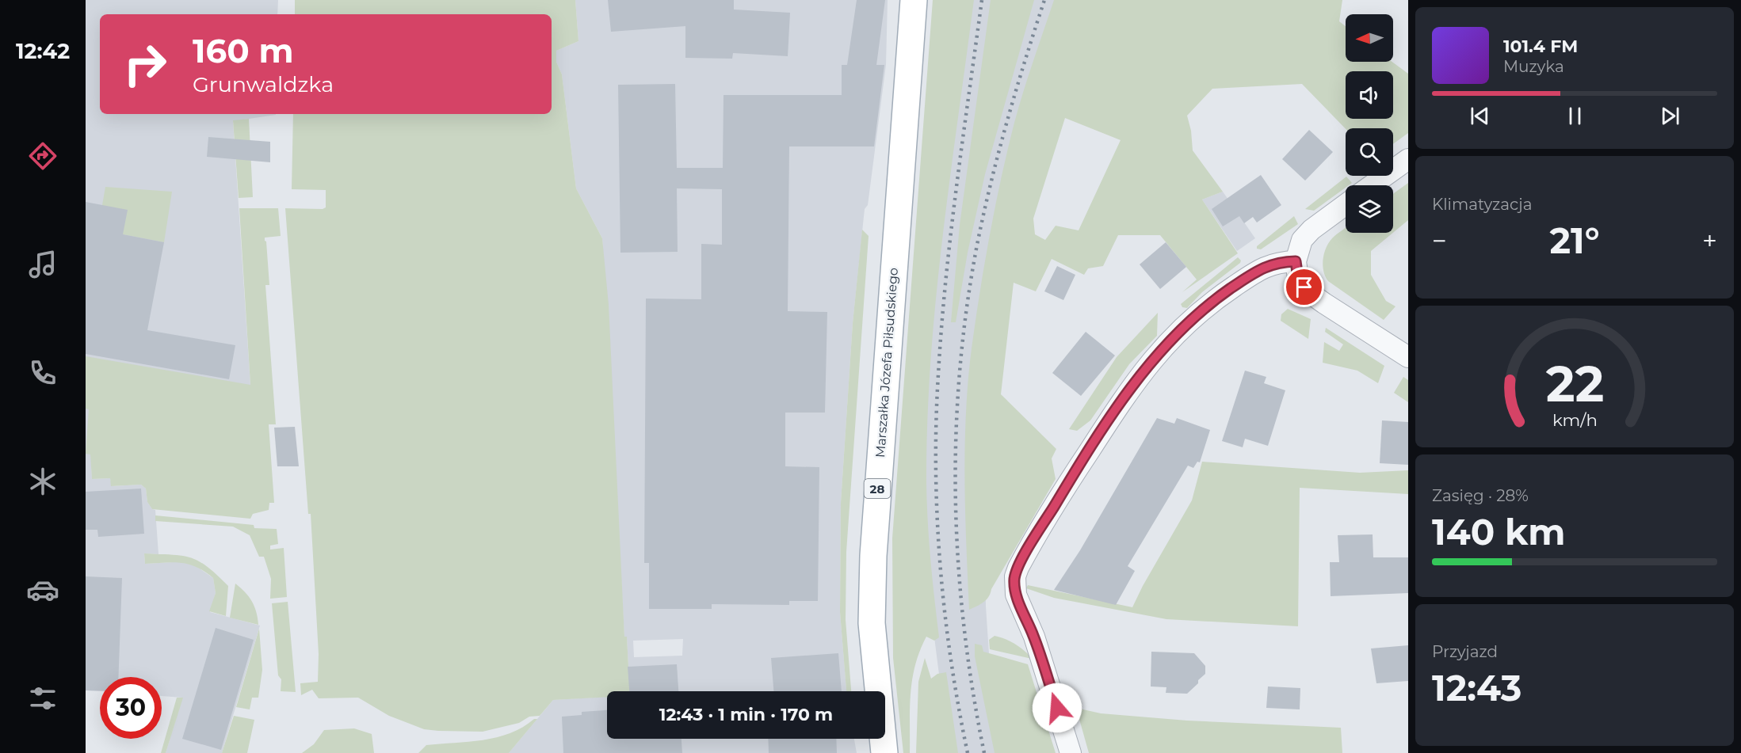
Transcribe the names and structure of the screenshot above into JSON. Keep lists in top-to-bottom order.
{
  "streets": {
    "main road": ["Marszałka Józefa Piłsudskiego", "28"]
  },
  "north": "left",
  "page": {
    "tabs": "12:42",
    "turn": ["160 m", "Grunwaldzka"],
    "song": ["101.4 FM", "Muzyka"],
    "tile": [
      "Klimatyzacja",
      ["Zasięg · 28%", "140 km"],
      ["Przyjazd", "12:43"]
    ],
    "heat": ["−", "21°", "+"],
    "limit": "30",
    "trip": "12:43 · 1 min · 170 m",
    "gauge": ["22", "km/h"]
  }
}
